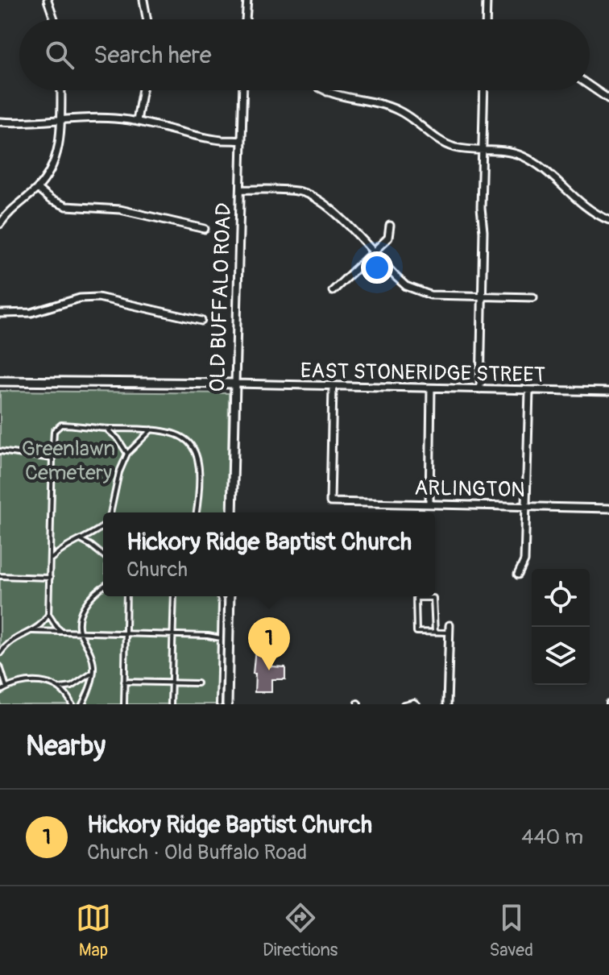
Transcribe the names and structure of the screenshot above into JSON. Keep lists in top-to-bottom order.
{
  "streets": {
    "street": ["OLD BUFFALO ROAD", "EAST STONERIDGE STREET", "ARLINGTON"]
  },
  "crossings": [
    ["OLD BUFFALO ROAD", "EAST STONERIDGE STREET"],
    ["EAST STONERIDGE STREET", "ARLINGTON"]
  ],
  "parks": ["Greenlawn Cemetery"],
  "page": {
    "search": "Search here",
    "popup": ["Hickory Ridge Baptist Church", "Church"],
    "pins": "1",
    "heading": "Nearby",
    "list": [
      {
        "mark": "1",
        "name": "Hickory Ridge Baptist Church",
        "note": "Church · Old Buffalo Road",
        "value": "440 m"
      }
    ],
    "nav": ["Map", "Directions", "Saved"]
  }
}
